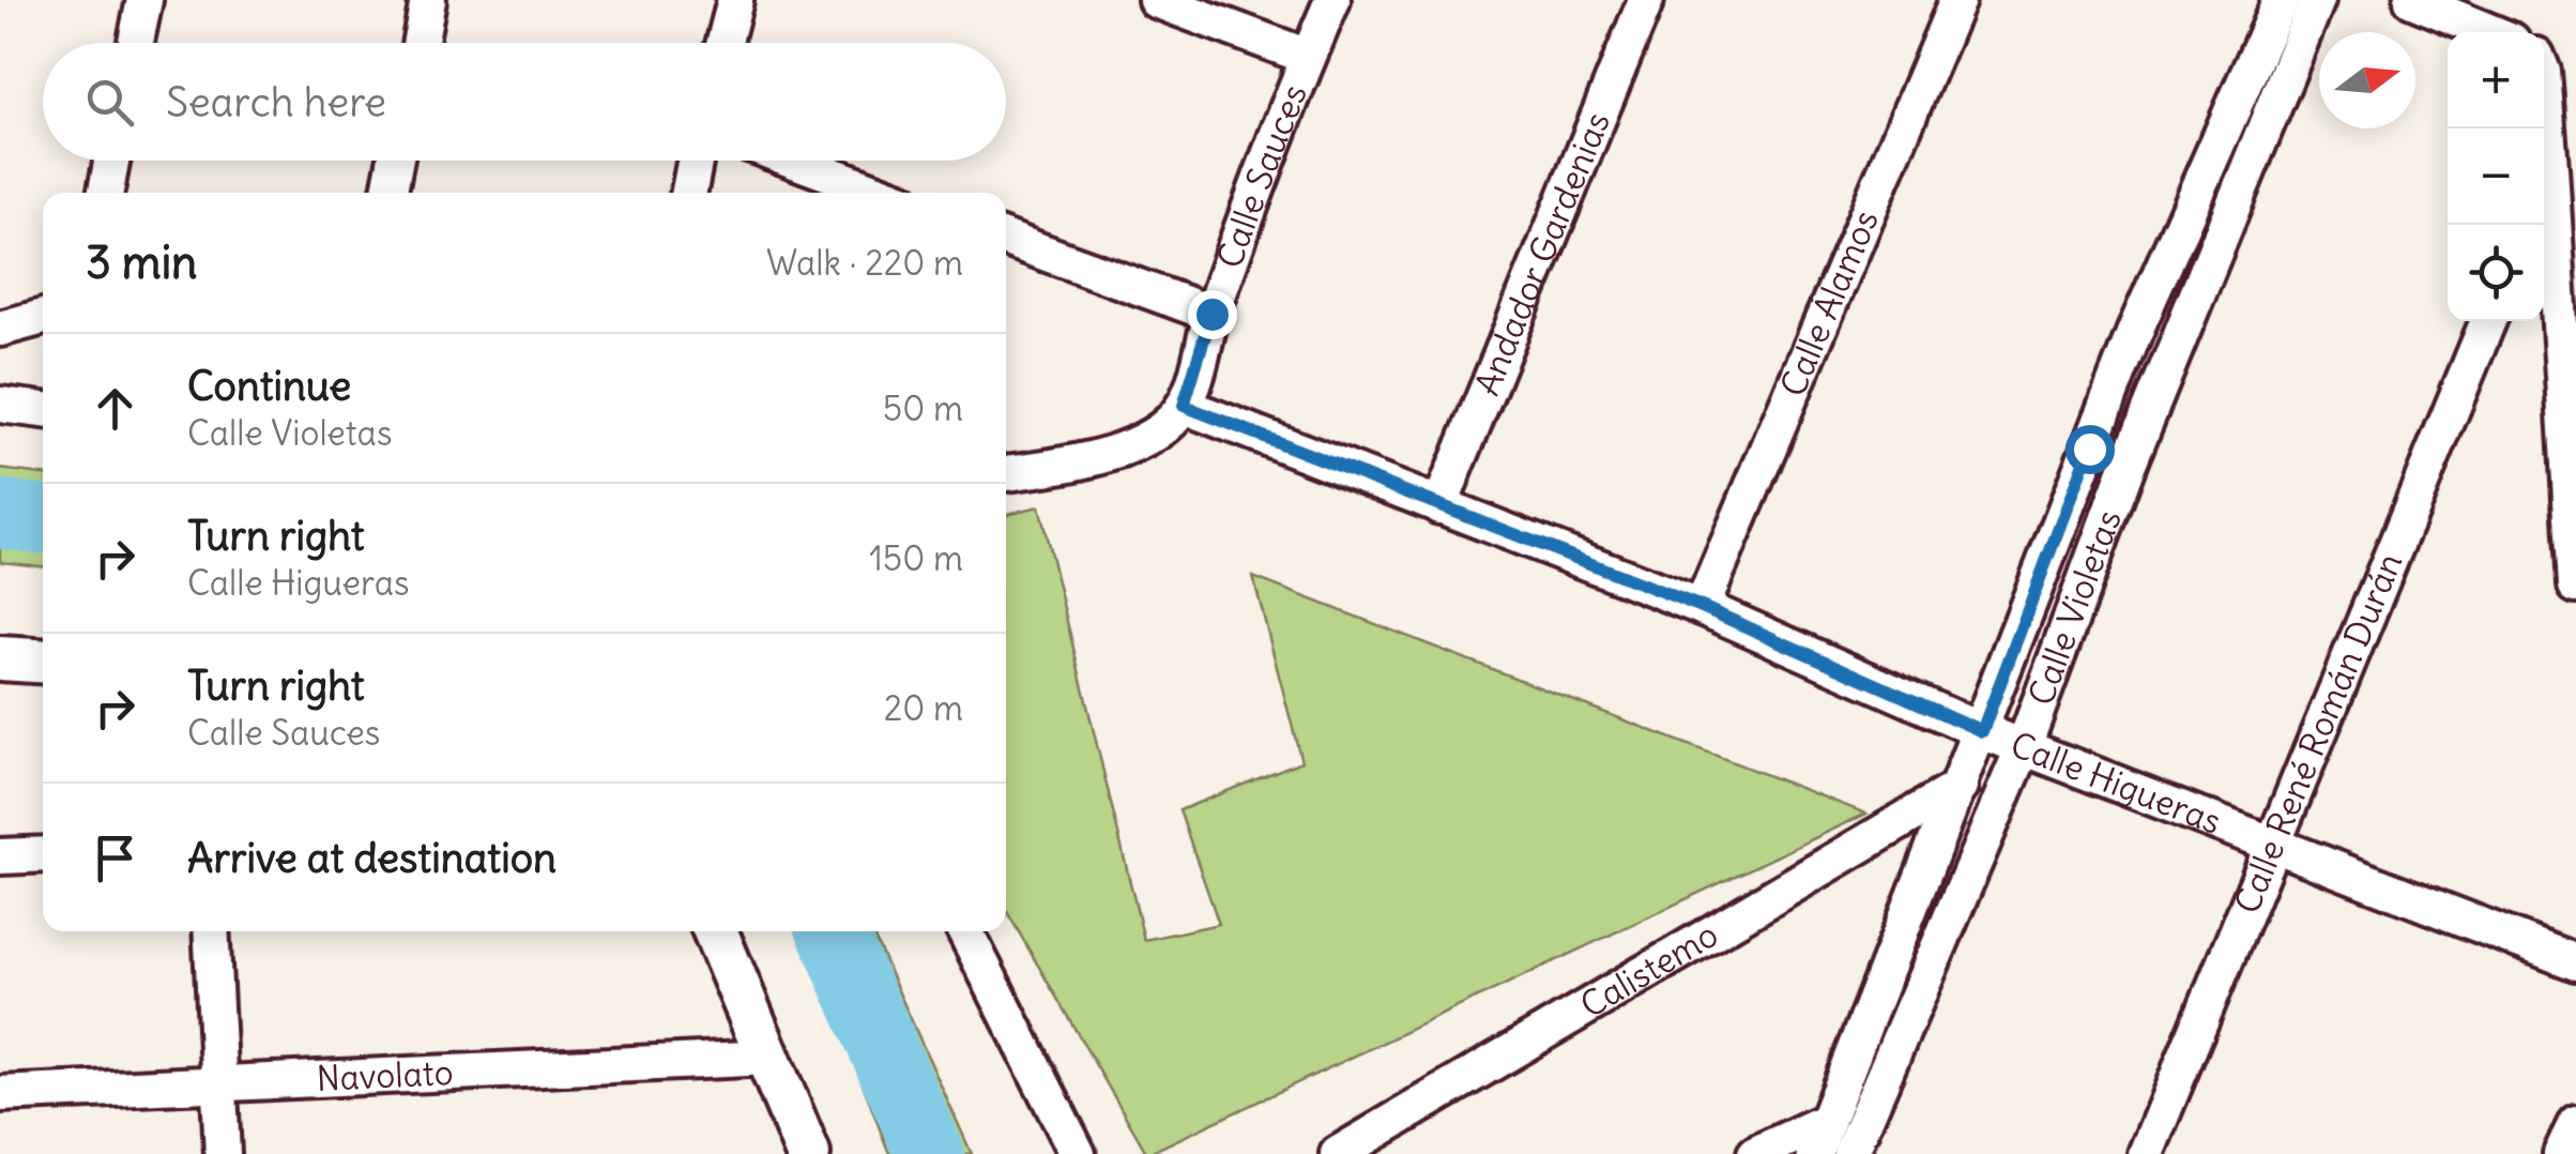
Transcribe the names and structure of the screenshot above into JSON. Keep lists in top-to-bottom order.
{
  "streets": {
    "street": [
      "Calle Sauces",
      "Andador Gardenias",
      "Calle Álamos",
      "Calle Violetas",
      "Calle René Román Durán",
      "Calle Higueras",
      "Calistemo",
      "Navolato"
    ]
  },
  "crossings": [
    ["Calle Sauces", "Calle Higueras"],
    ["Andador Gardenias", "Calle Higueras"],
    ["Calle Álamos", "Calle Higueras"],
    ["Calle Violetas", "Calle Higueras"],
    ["Calle Violetas", "Calistemo"],
    ["Calle René Román Durán", "Calle Higueras"]
  ],
  "north": "right",
  "page": {
    "map_buttons": ["+", "−"],
    "search": "Search here",
    "heading": ["3 min", "Walk · 220 m"],
    "list": [
      ["Continue", "Calle Violetas", "50 m"],
      ["Turn right", "Calle Higueras", "150 m"],
      ["Turn right", "Calle Sauces", "20 m"],
      "Arrive at destination"
    ]
  }
}
